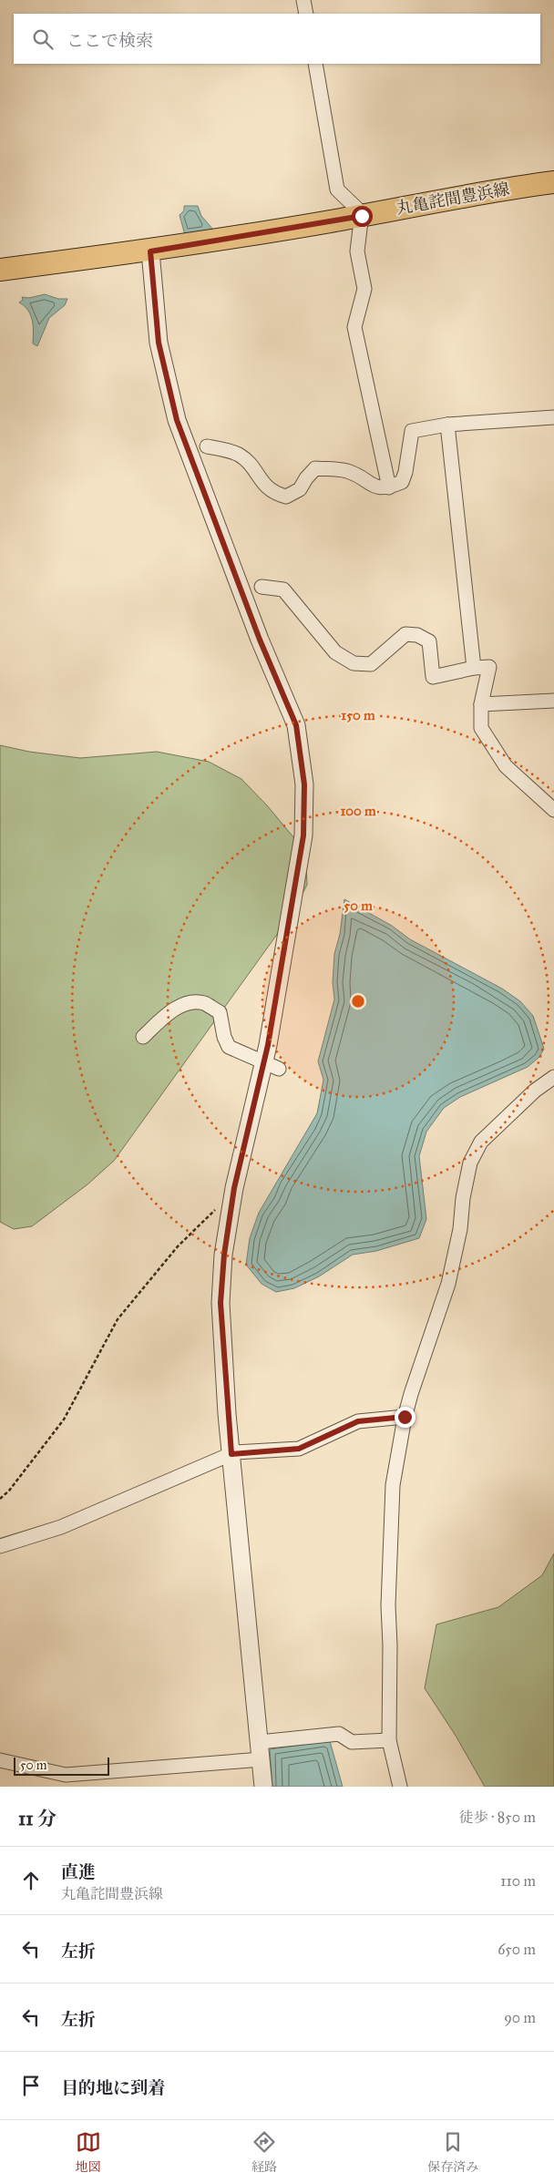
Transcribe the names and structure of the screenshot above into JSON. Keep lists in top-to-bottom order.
{
  "streets": {
    "main road": ["丸亀詫間豊浜線"]
  },
  "scale_bar": "50 m",
  "page": {
    "search": "ここで検索",
    "scale": "50 m",
    "heading": ["11 分", "徒歩 · 850 m"],
    "list": [
      ["直進", "丸亀詫間豊浜線", "110 m"],
      ["左折", "650 m"],
      ["左折", "90 m"],
      "目的地に到着"
    ],
    "nav": ["地図", "経路", "保存済み"]
  },
  "rings": ["150 m", "100 m", "50 m"]
}
